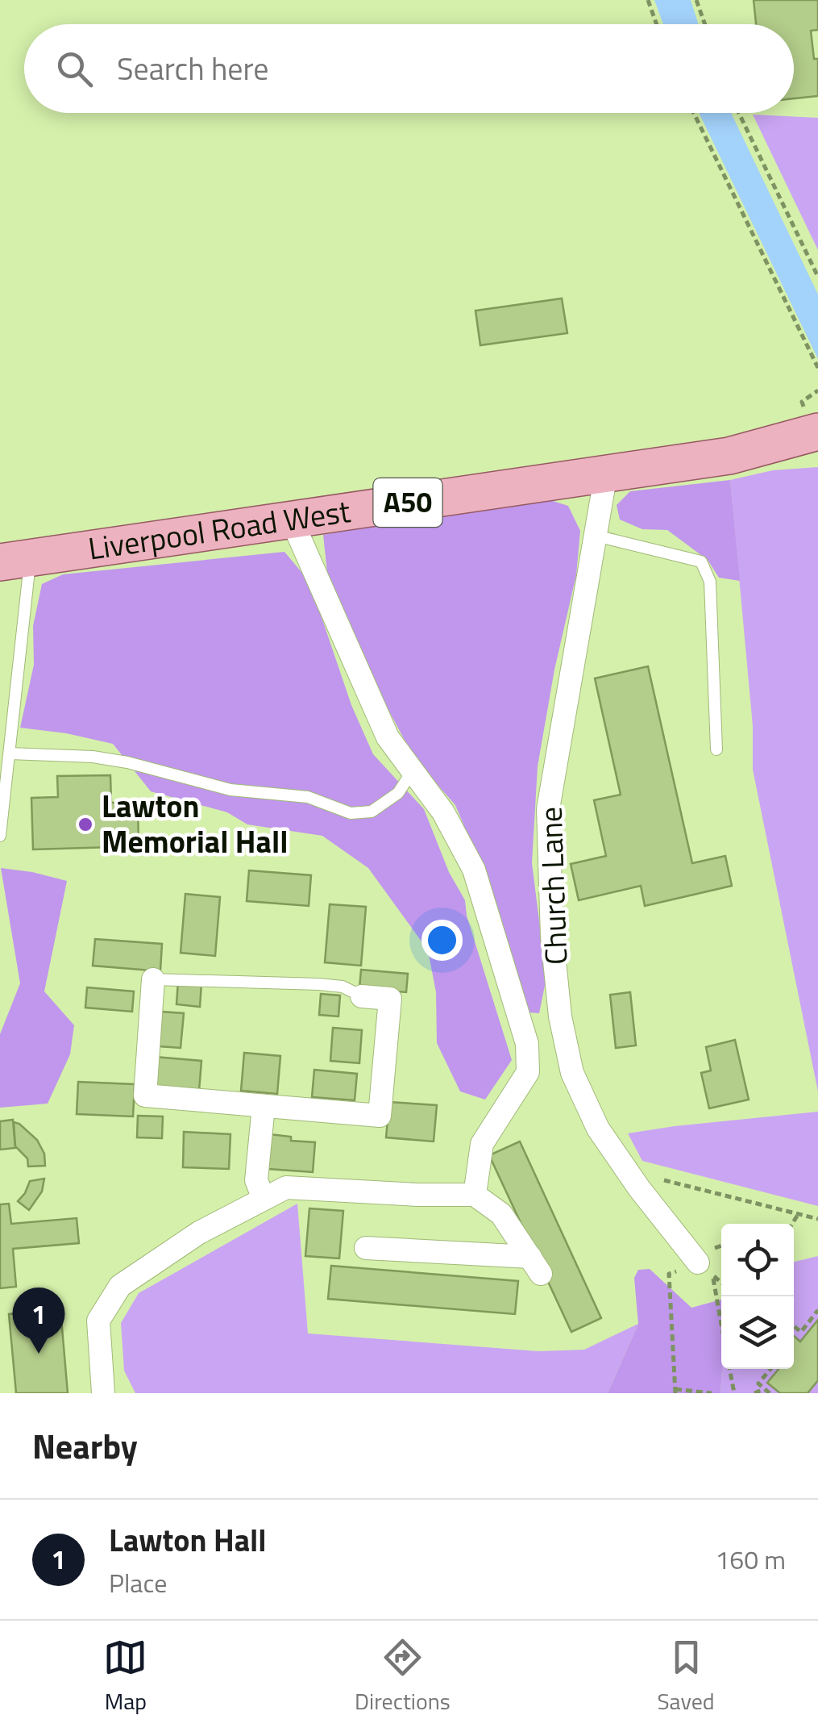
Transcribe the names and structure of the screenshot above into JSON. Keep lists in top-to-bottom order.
{
  "streets": {
    "main road": ["A50", "Liverpool Road West"],
    "street": ["Church Lane"]
  },
  "crossings": [
    ["Liverpool Road West", "Church Lane"]
  ],
  "places": ["Lawton Memorial Hall"],
  "page": {
    "search": "Search here",
    "pins": "1",
    "heading": "Nearby",
    "list": [
      {
        "mark": "1",
        "name": "Lawton Hall",
        "note": "Place",
        "value": "160 m"
      }
    ],
    "nav": ["Map", "Directions", "Saved"]
  }
}
